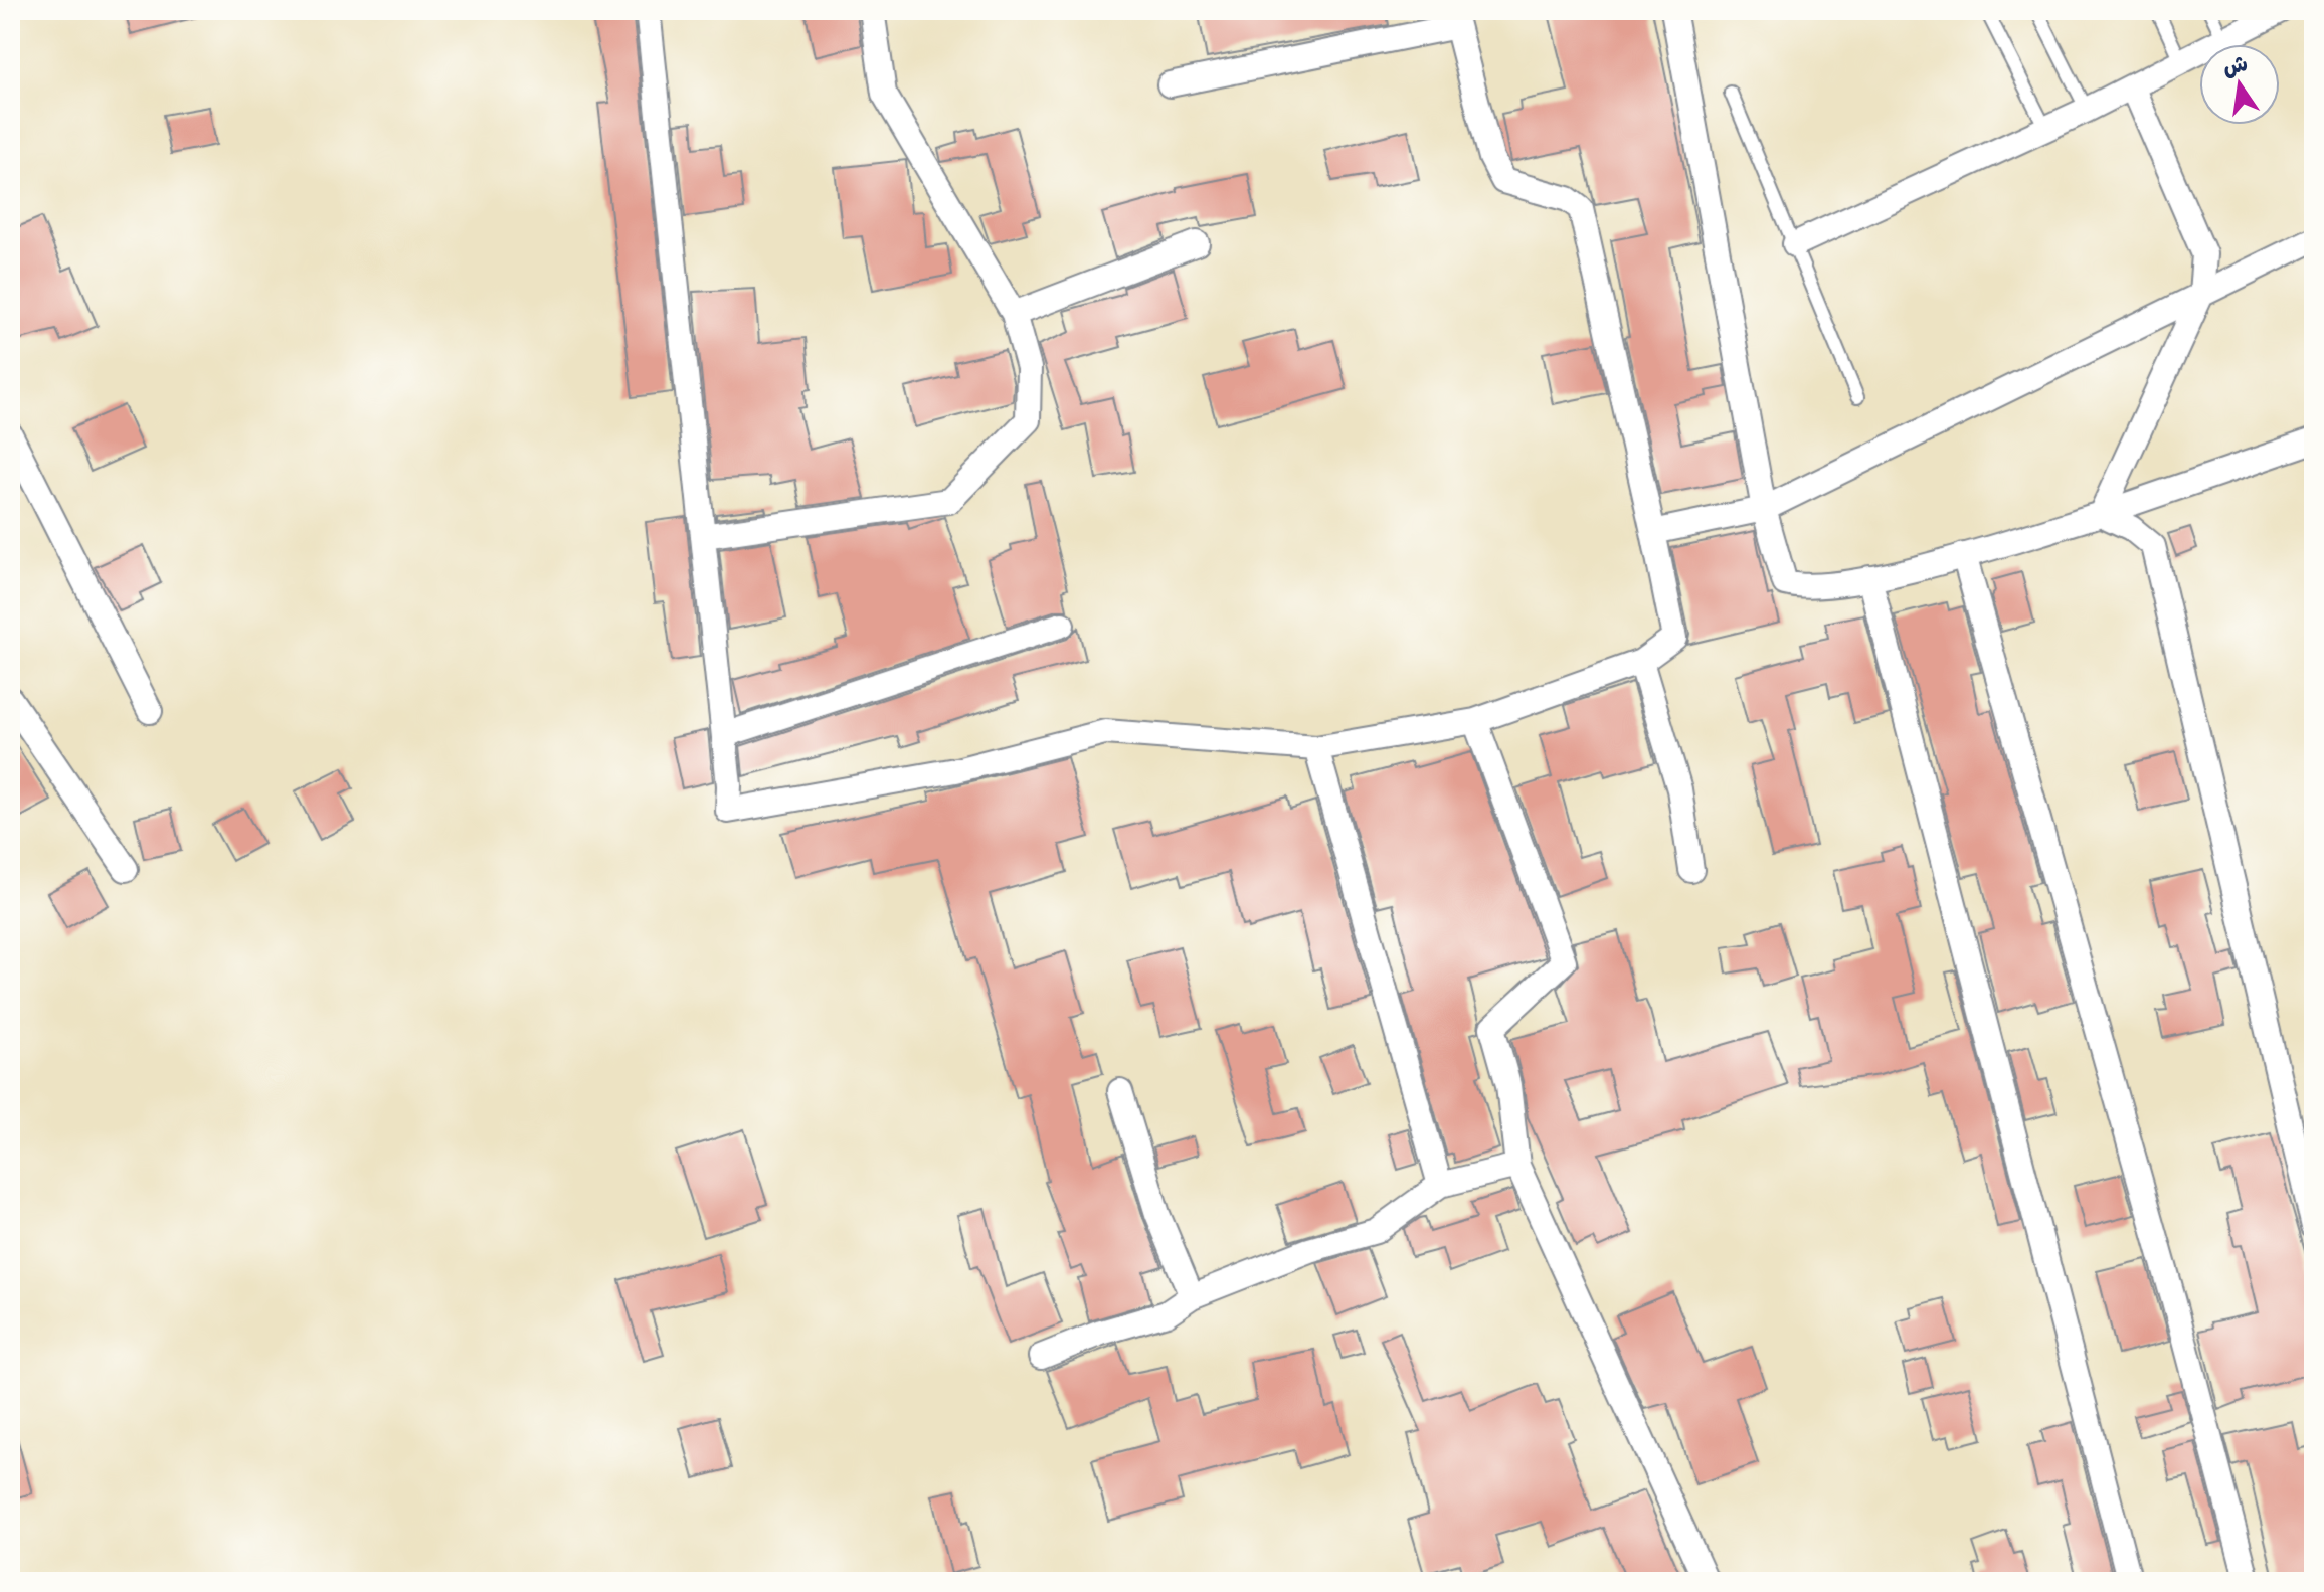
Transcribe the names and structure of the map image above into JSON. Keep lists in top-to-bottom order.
{
  "north": "top"
}
